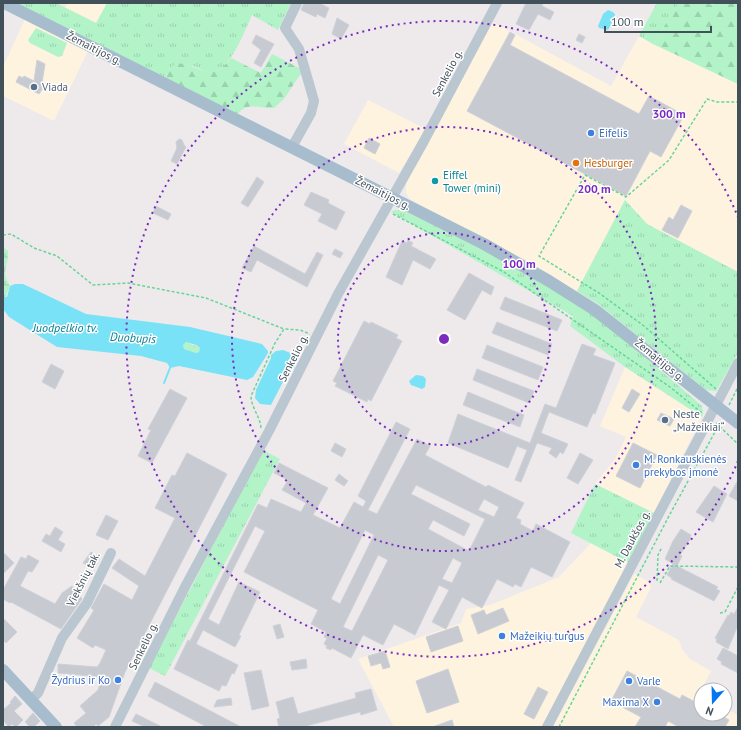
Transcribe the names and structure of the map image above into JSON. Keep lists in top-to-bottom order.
{
  "streets": {
    "main road": ["Žemaitijos g."],
    "street": ["Senkelio g.", "M. Daukšos g.", "Viekšnių tak."]
  },
  "crossings": [
    ["Žemaitijos g.", "Senkelio g."],
    ["Žemaitijos g.", "M. Daukšos g."]
  ],
  "water": ["Juodpelkio tv.", "Duobupis"],
  "places": [
    "Viada",
    "Eifelis",
    "Hesburger",
    "Eiffel Tower (mini)",
    "Neste „Mažeikiai“",
    "M. Ronkauskienės prekybos įmonė",
    "Mažeikių turgus",
    "Žydrius ir Ko",
    "Varle",
    "Maxima X"
  ],
  "scale_bar": "100 m",
  "north": "bottom",
  "rings": ["300 m", "200 m", "100 m"]
}
